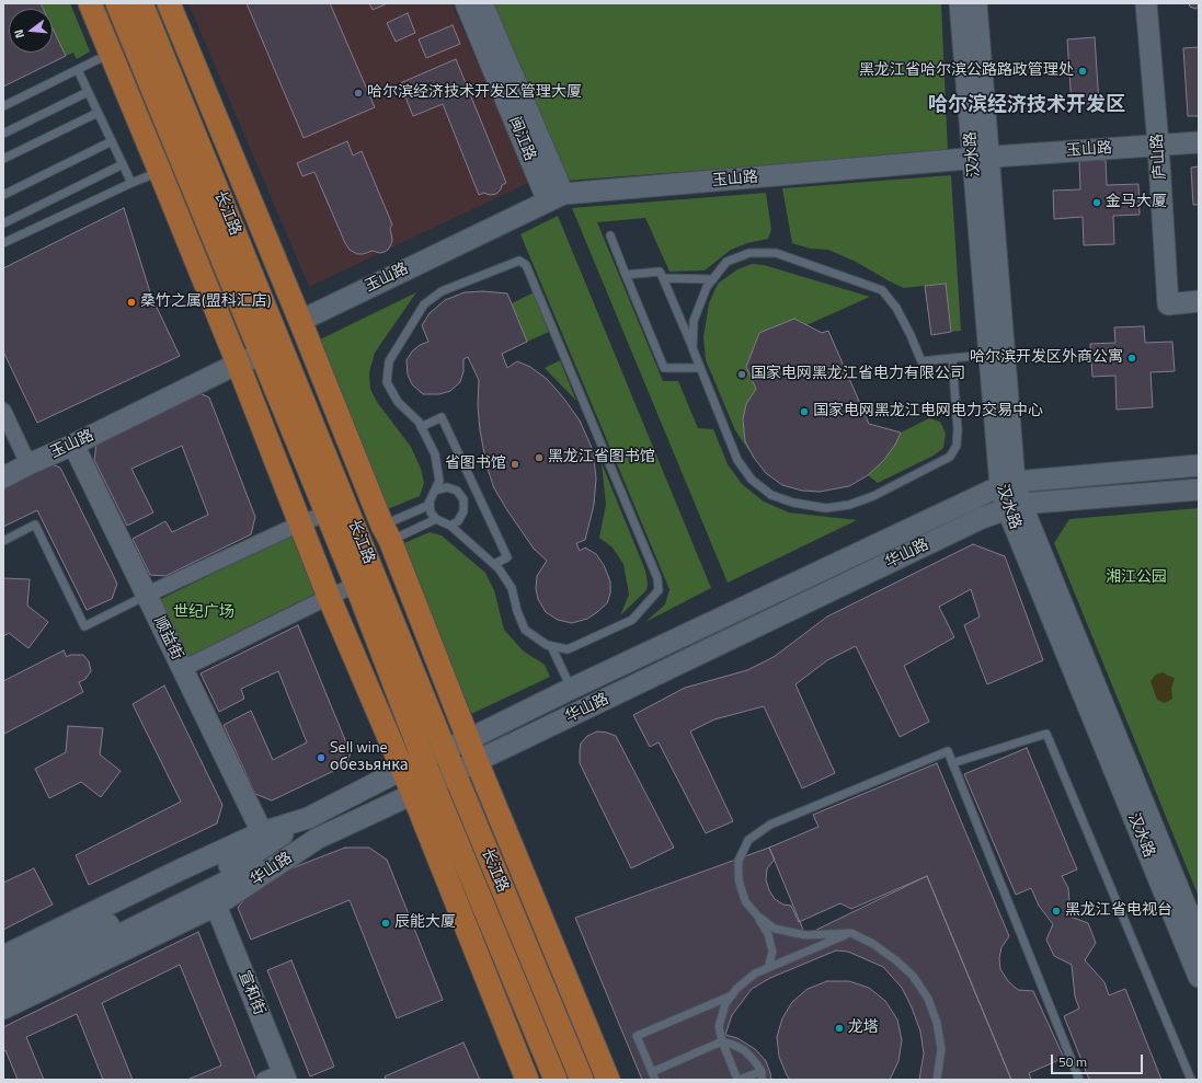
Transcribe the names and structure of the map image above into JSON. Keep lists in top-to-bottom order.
{
  "streets": {
    "main road": [
      "闽江路",
      "玉山路",
      "汉水路",
      "庐山路",
      "长江路",
      "华山路",
      "顺益街",
      "宣和街"
    ]
  },
  "crossings": [
    ["闽江路", "玉山路"],
    ["玉山路", "汉水路"],
    ["玉山路", "庐山路"],
    ["玉山路", "长江路"],
    ["玉山路", "顺益街"],
    ["汉水路", "华山路"],
    ["长江路", "华山路"],
    ["华山路", "顺益街"],
    ["华山路", "宣和街"]
  ],
  "districts": ["哈尔滨经济技术开发区"],
  "parks": ["湘江公园", "世纪广场"],
  "places": [
    "黑龙江省哈尔滨公路路政管理处",
    "哈尔滨经济技术开发区管理大厦",
    "金马大厦",
    "桑竹之属(盟科汇店)",
    "哈尔滨开发区外商公寓",
    "国家电网黑龙江省电力有限公司",
    "国家电网黑龙江电网电力交易中心",
    "黑龙江省图书馆",
    "省图书馆",
    "Sell wine обезьянка",
    "黑龙江省电视台",
    "辰能大厦",
    "龙塔"
  ],
  "scale_bar": "50 m",
  "north": "left"
}
